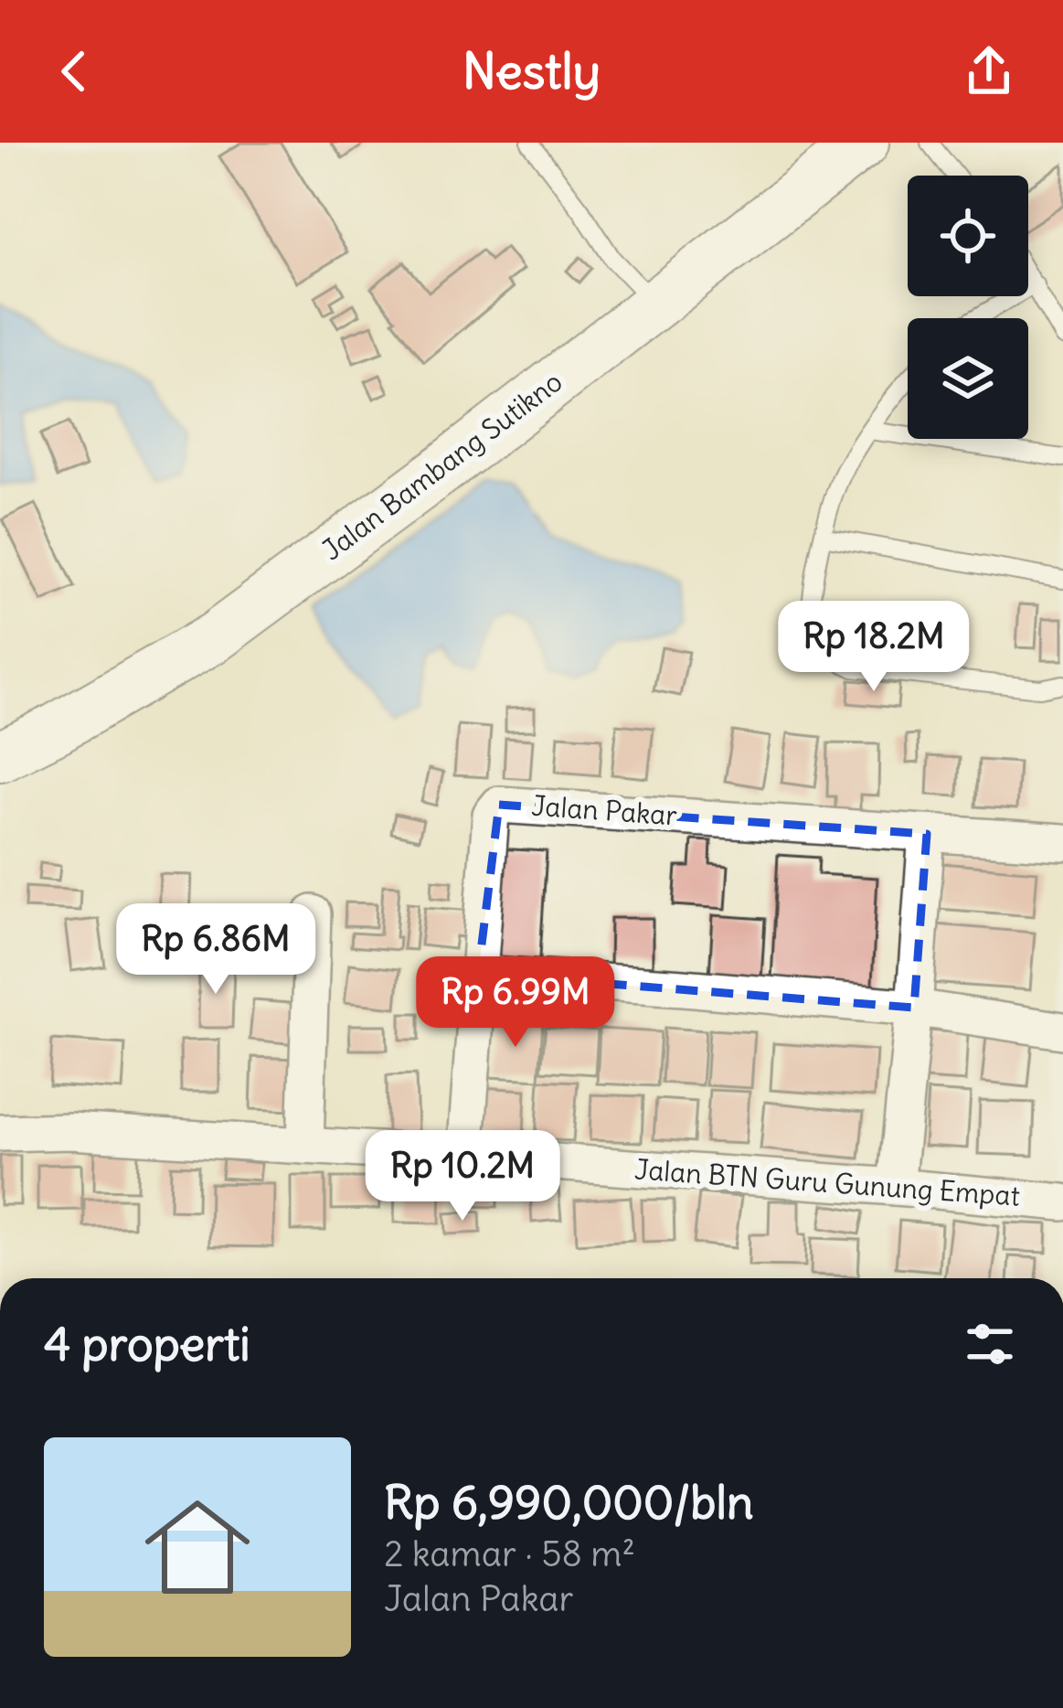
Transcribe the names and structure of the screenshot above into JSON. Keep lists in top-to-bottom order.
{
  "streets": {
    "street": ["Jalan Bambang Sutikno", "Jalan Pakar", "Jalan BTN Guru Gunung Empat"]
  },
  "crossings": [
    ["Jalan Pakar", "Jalan BTN Guru Gunung Empat"]
  ],
  "page": {
    "header": "Nestly",
    "price": [
      "Rp 18.2M",
      "Rp 6.86M",
      "Rp 6.99M",
      "Rp 10.2M"
    ],
    "heading": "4 properti",
    "list": [
      {
        "name": "Rp 6,990,000/bln",
        "note": "2 kamar · 58 m² · Jalan Pakar"
      }
    ]
  }
}
